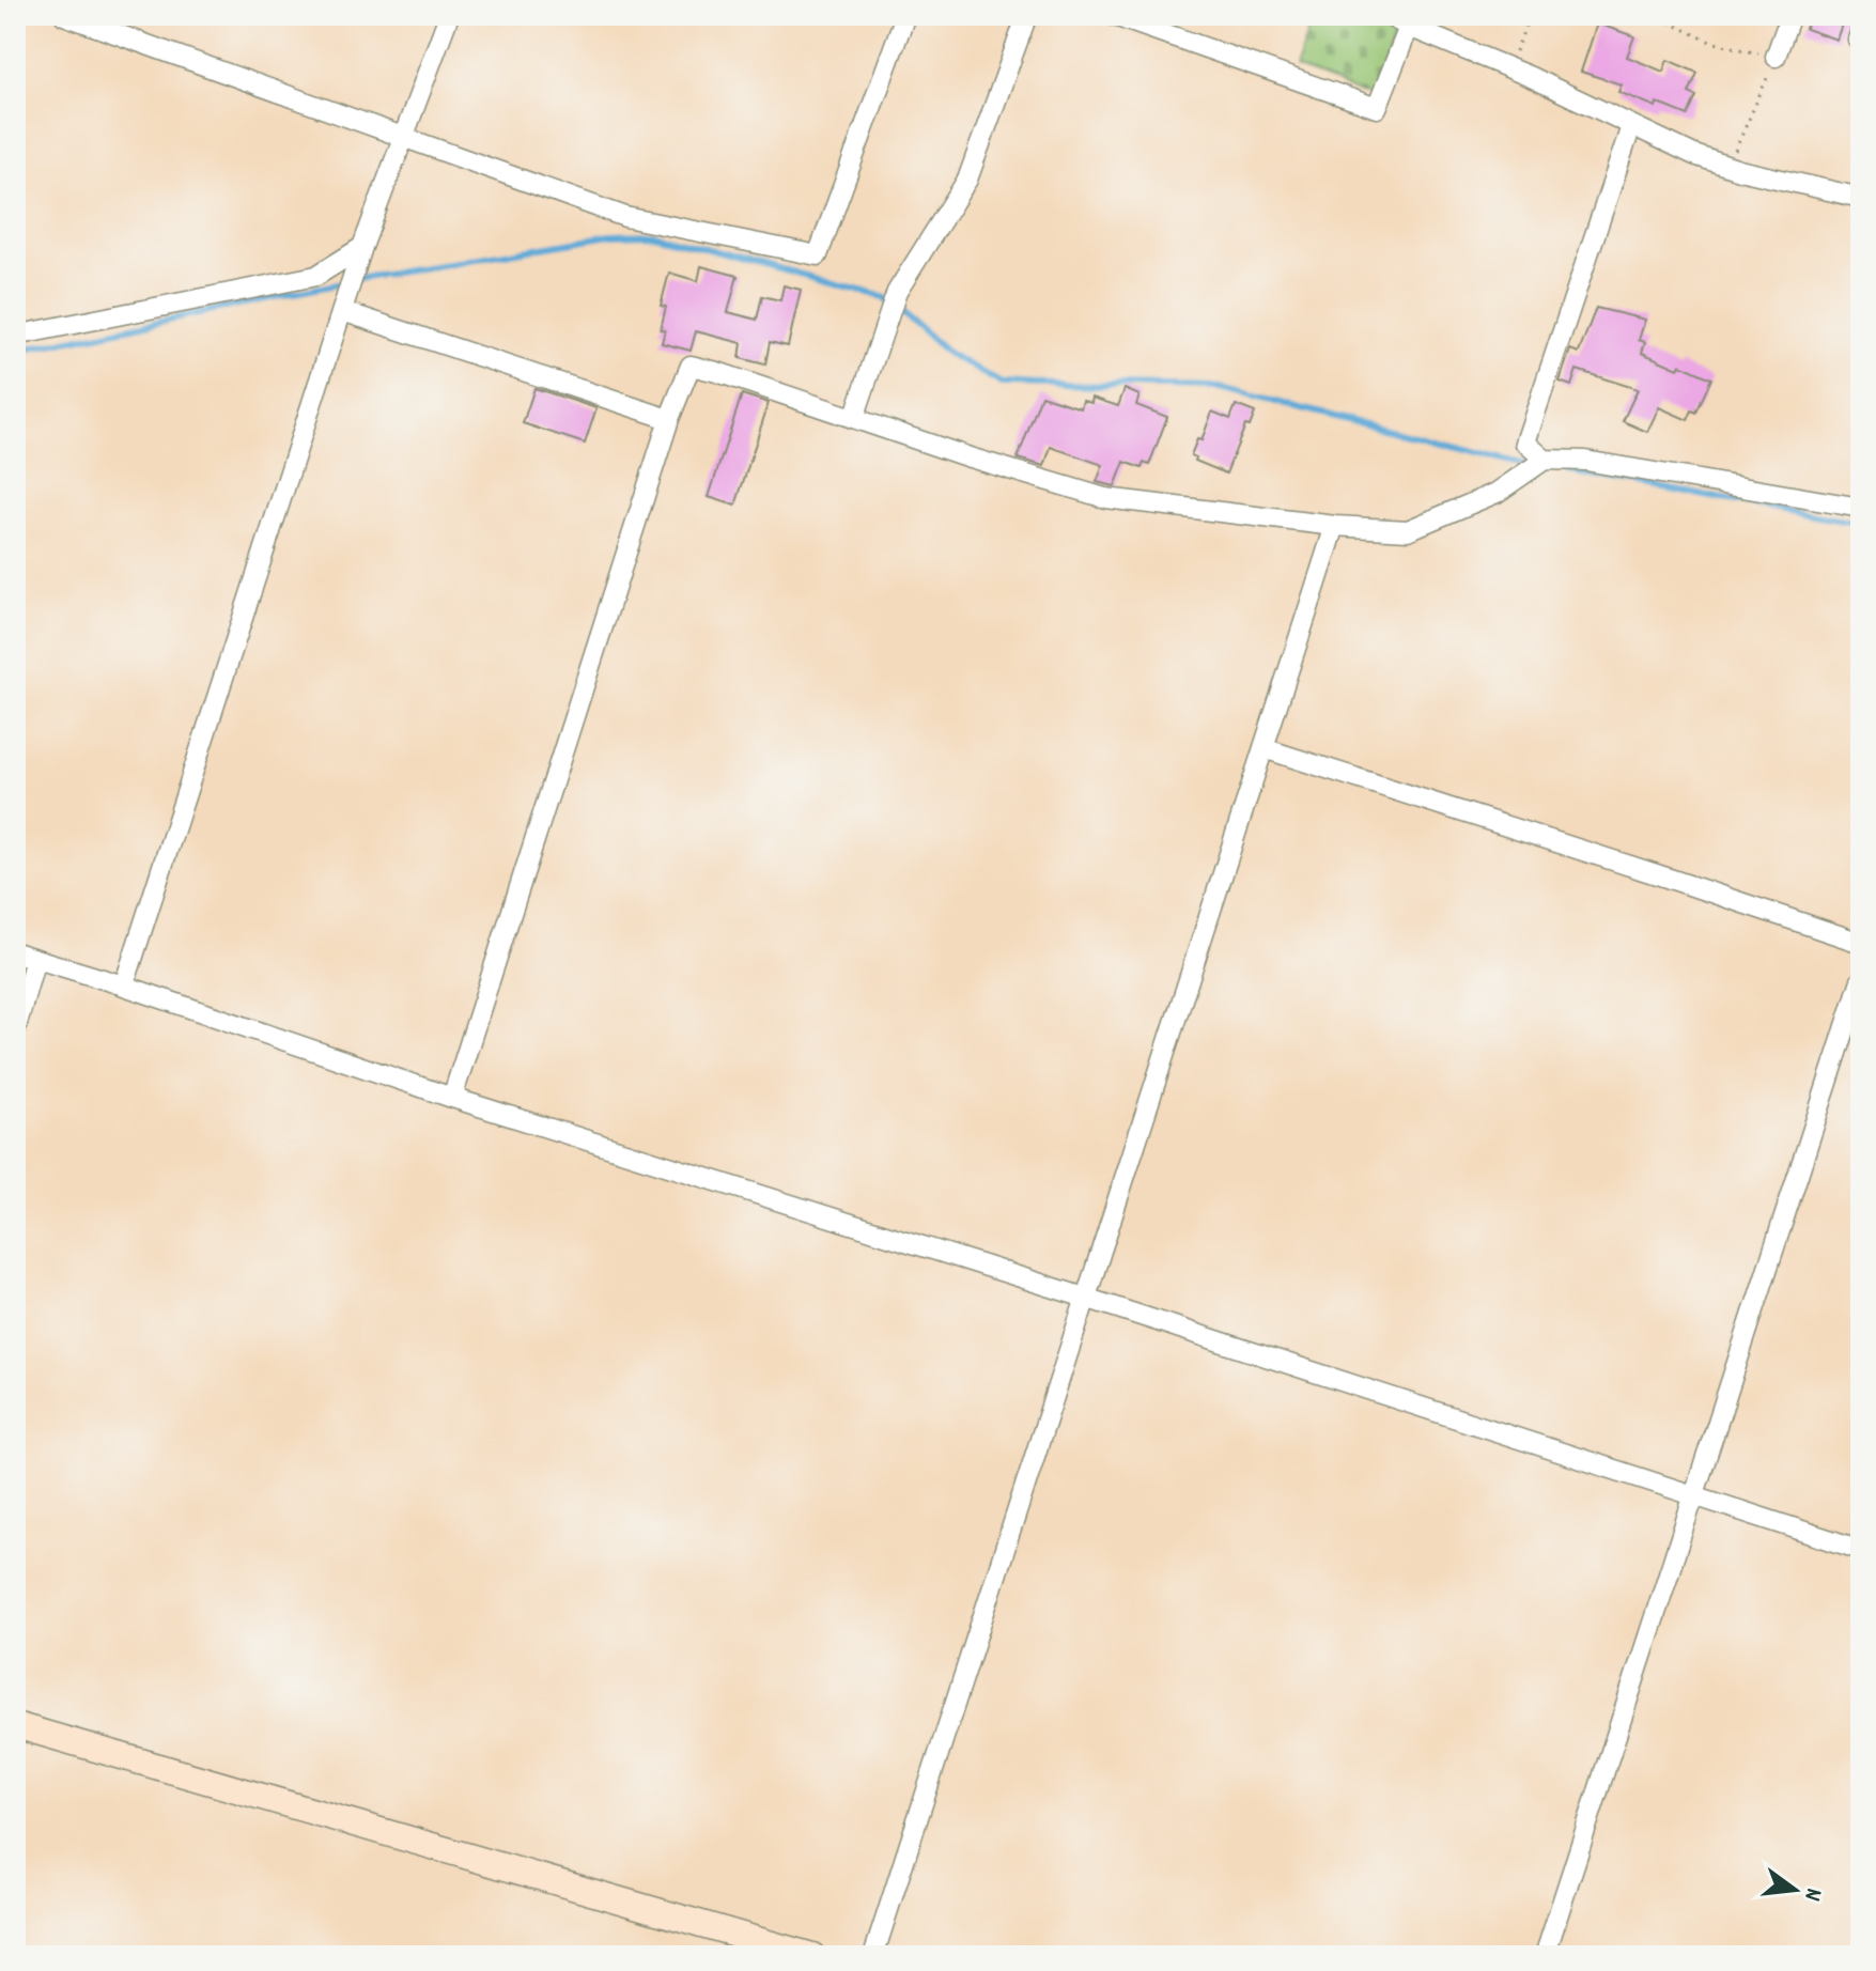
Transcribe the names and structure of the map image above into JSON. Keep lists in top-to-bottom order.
{
  "north": "right"
}
